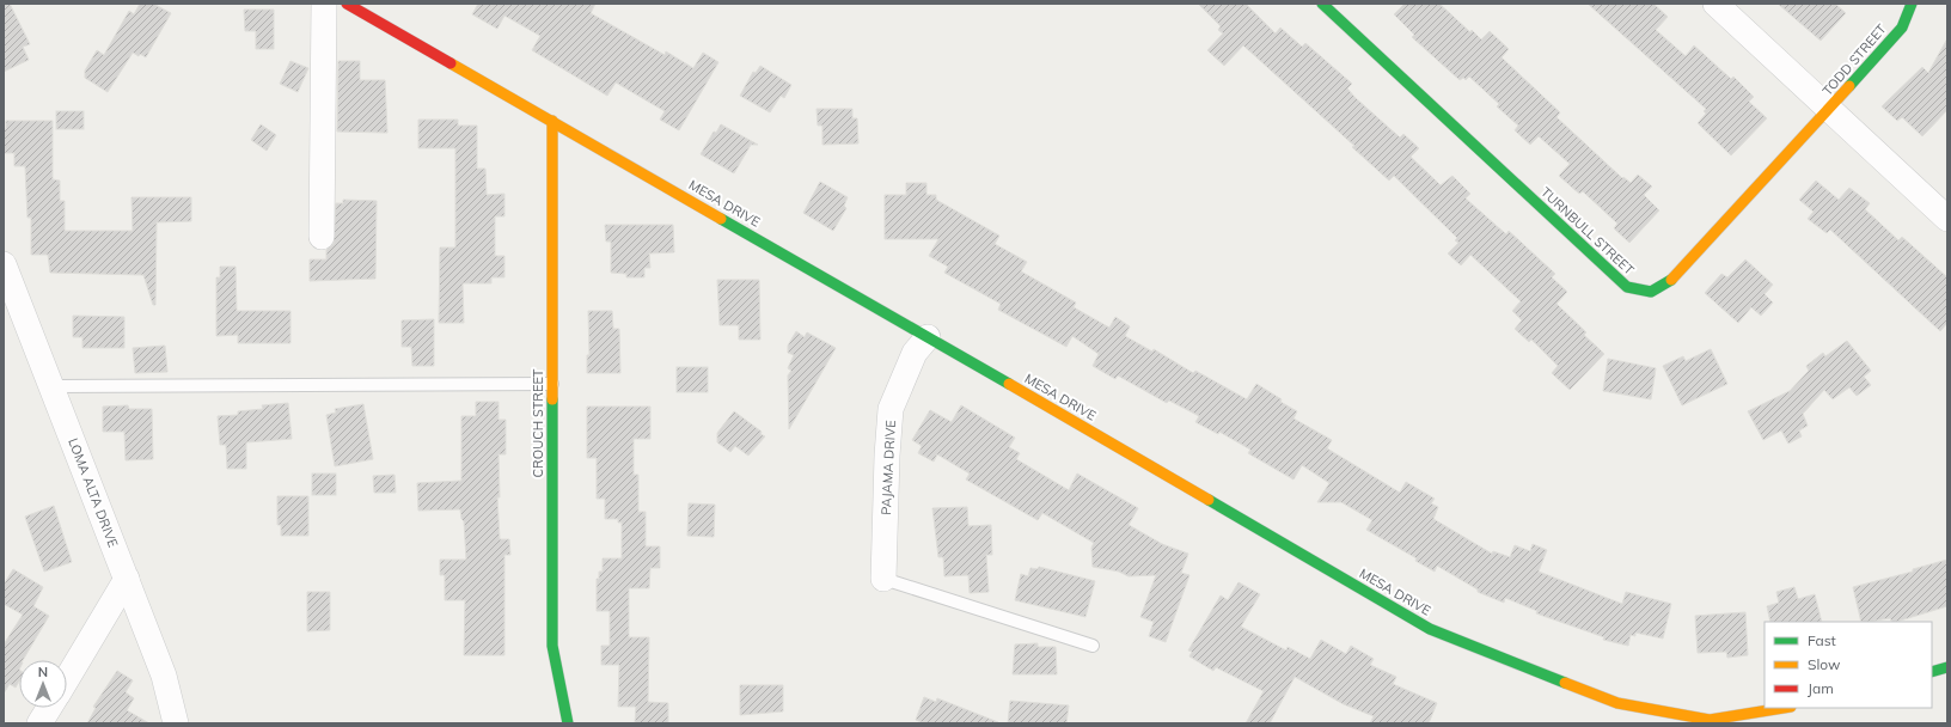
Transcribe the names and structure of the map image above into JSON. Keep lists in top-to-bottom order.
{
  "streets": {
    "main road": [
      "TODD STREET",
      "MESA DRIVE",
      "TURNBULL STREET",
      "CROUCH STREET"
    ],
    "street": ["PAJAMA DRIVE", "LOMA ALTA DRIVE"]
  },
  "crossings": [
    ["TODD STREET", "TURNBULL STREET"],
    ["MESA DRIVE", "CROUCH STREET"],
    ["MESA DRIVE", "PAJAMA DRIVE"]
  ],
  "legend": ["Fast", "Slow", "Jam"],
  "north": "top"
}
